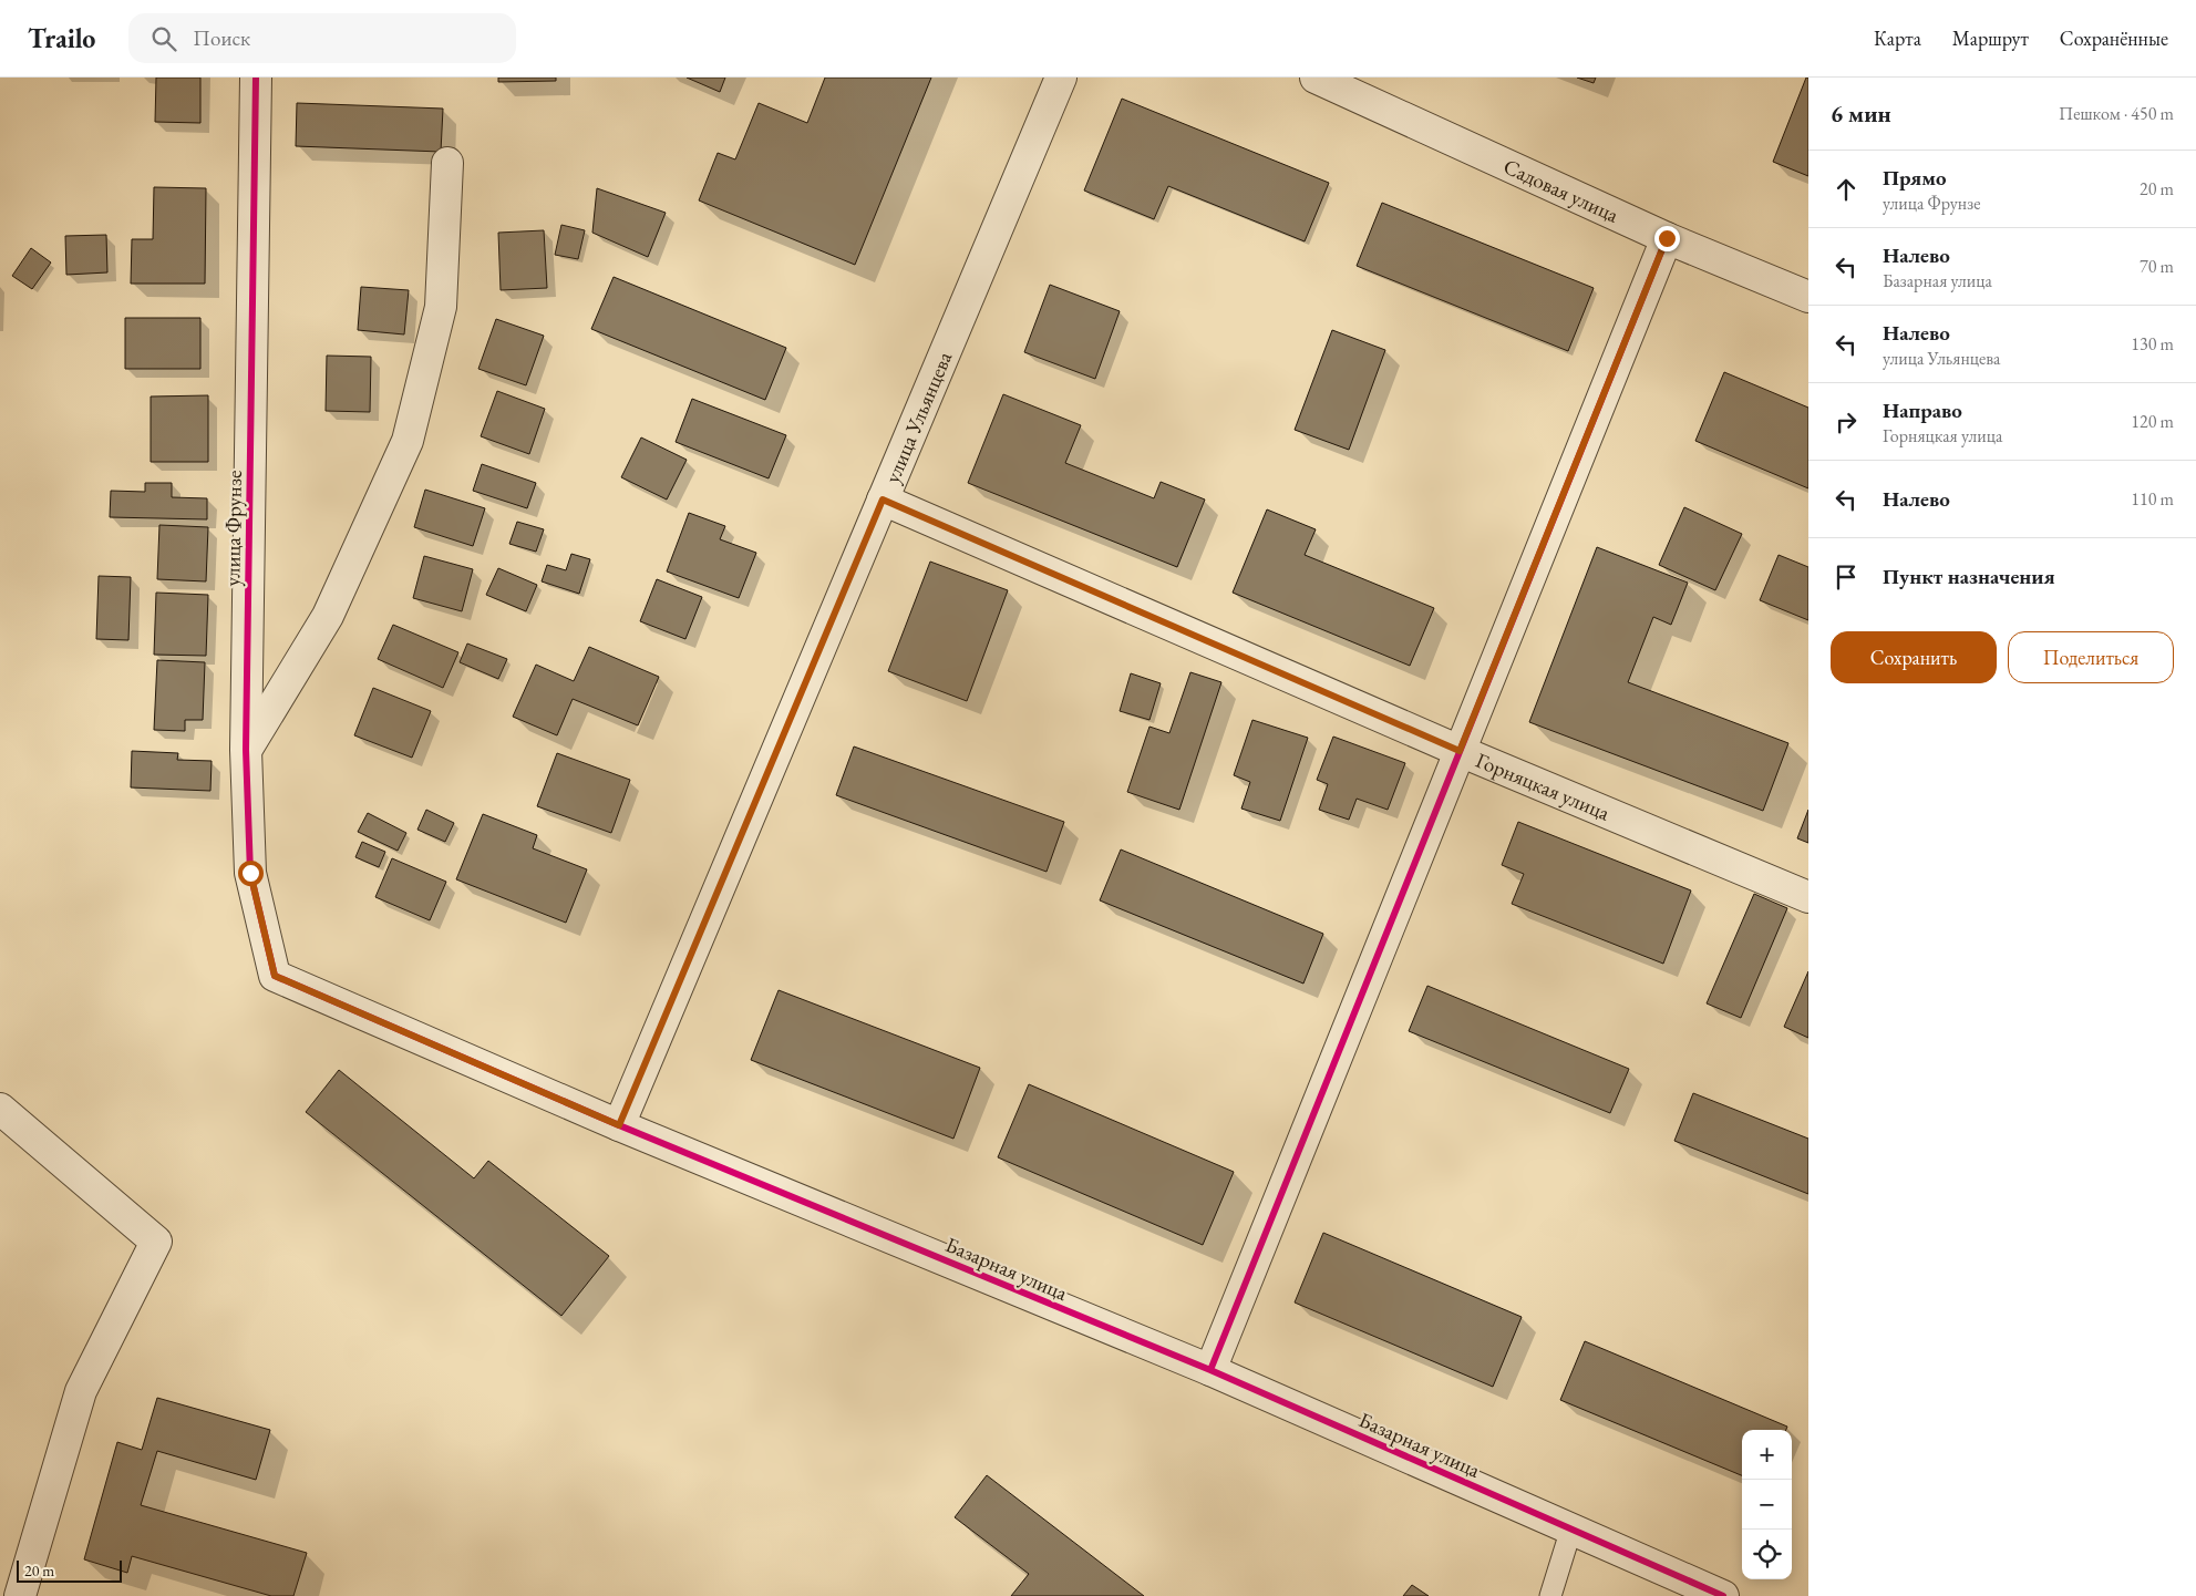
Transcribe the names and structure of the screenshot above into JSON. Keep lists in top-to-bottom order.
{
  "streets": {
    "street": [
      "Садовая улица",
      "улица Ульянцева",
      "улица Фрунзе",
      "Горняцкая улица",
      "Базарная улица"
    ]
  },
  "crossings": [
    ["улица Ульянцева", "Горняцкая улица"],
    ["улица Ульянцева", "Базарная улица"],
    ["улица Фрунзе", "Базарная улица"]
  ],
  "scale_bar": "20 m",
  "page": {
    "header": "Trailo",
    "search": "Поиск",
    "nav": ["Карта", "Маршрут", "Сохранённые"],
    "heading": ["6 мин", "Пешком · 450 m"],
    "list": [
      ["Прямо", "улица Фрунзе", "20 m"],
      ["Налево", "Базарная улица", "70 m"],
      ["Налево", "улица Ульянцева", "130 m"],
      ["Направо", "Горняцкая улица", "120 m"],
      ["Налево", "110 m"],
      "Пункт назначения"
    ],
    "buttons": ["Сохранить", "Поделиться"],
    "map_buttons": ["+", "−"],
    "scale": "20 m"
  }
}
